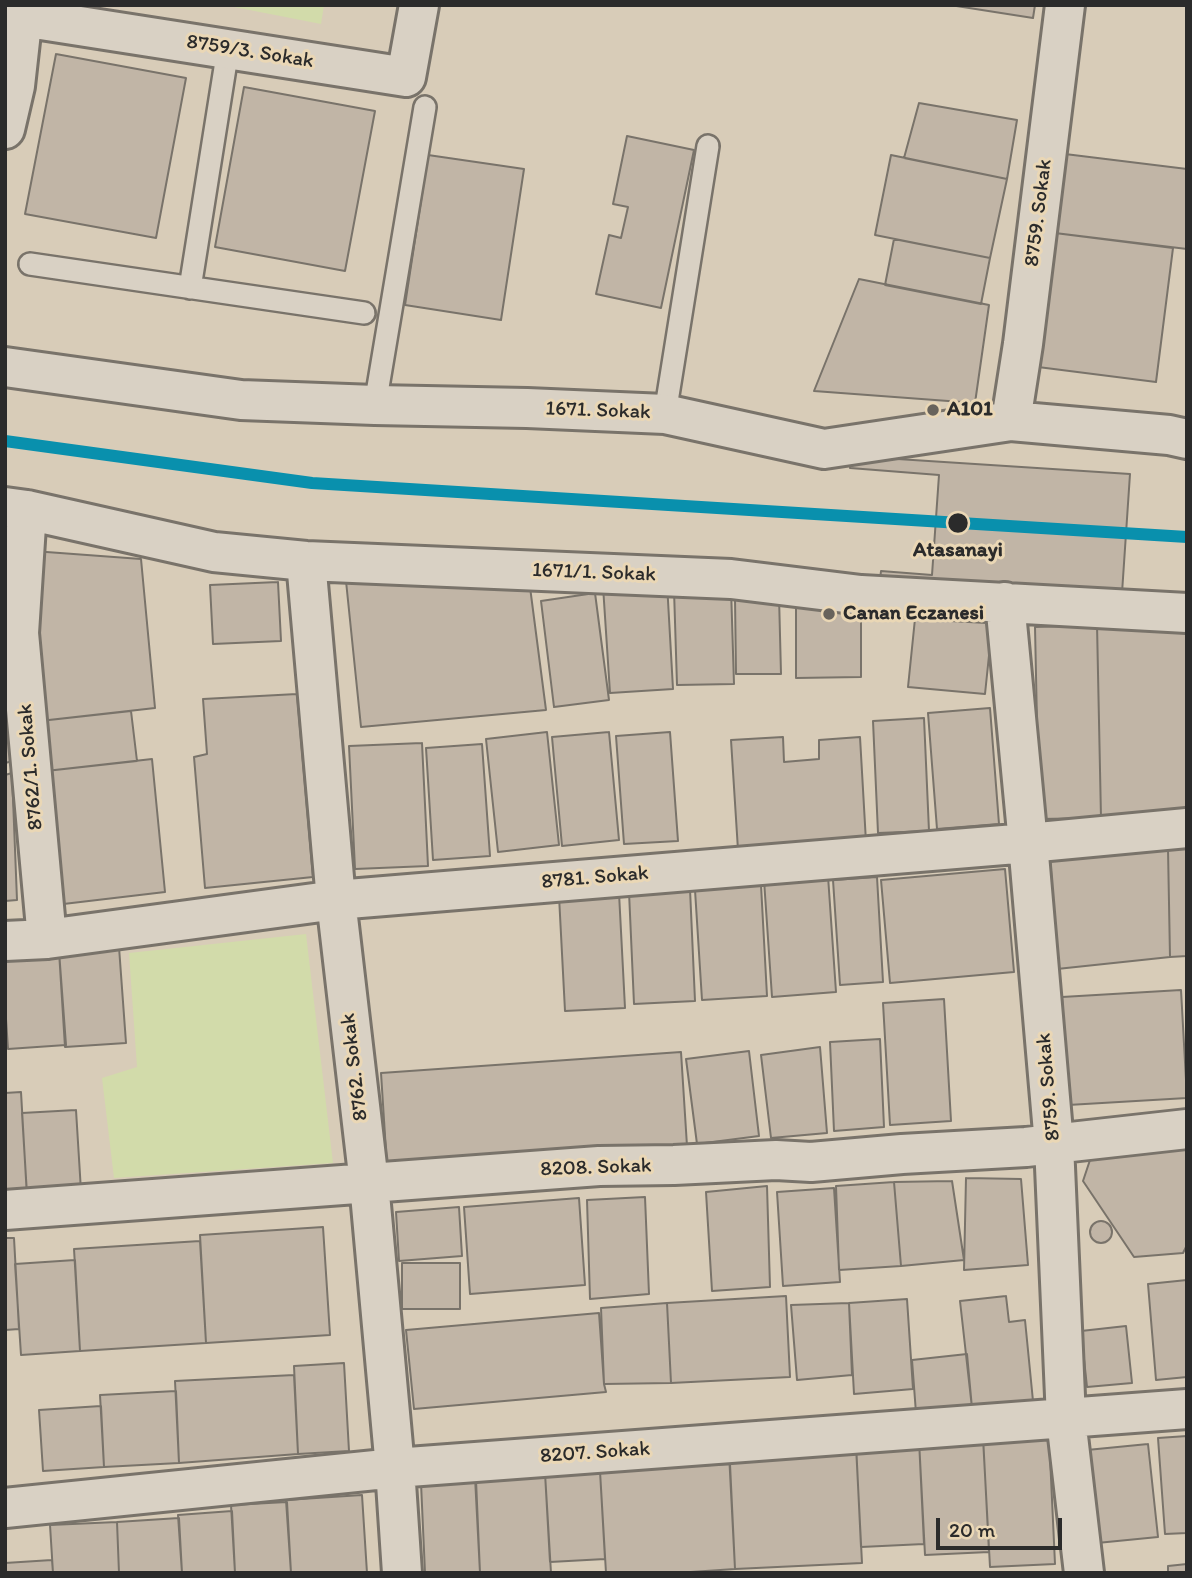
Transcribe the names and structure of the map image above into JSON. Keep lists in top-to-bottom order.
{
  "streets": {
    "street": [
      "8759/3. Sokak",
      "8759. Sokak",
      "1671. Sokak",
      "1671/1. Sokak",
      "8762/1. Sokak",
      "8781. Sokak",
      "8762. Sokak",
      "8208. Sokak",
      "8207. Sokak"
    ]
  },
  "crossings": [
    ["8759. Sokak", "1671. Sokak"],
    ["8759. Sokak", "1671/1. Sokak"],
    ["8759. Sokak", "8781. Sokak"],
    ["8759. Sokak", "8208. Sokak"],
    ["8759. Sokak", "8207. Sokak"],
    ["1671/1. Sokak", "8762/1. Sokak"],
    ["1671/1. Sokak", "8762. Sokak"],
    ["8762/1. Sokak", "8781. Sokak"],
    ["8781. Sokak", "8762. Sokak"],
    ["8762. Sokak", "8208. Sokak"],
    ["8762. Sokak", "8207. Sokak"]
  ],
  "places": ["A101", "Atasanayi", "Canan Eczanesi"],
  "scale_bar": "20 m"
}
